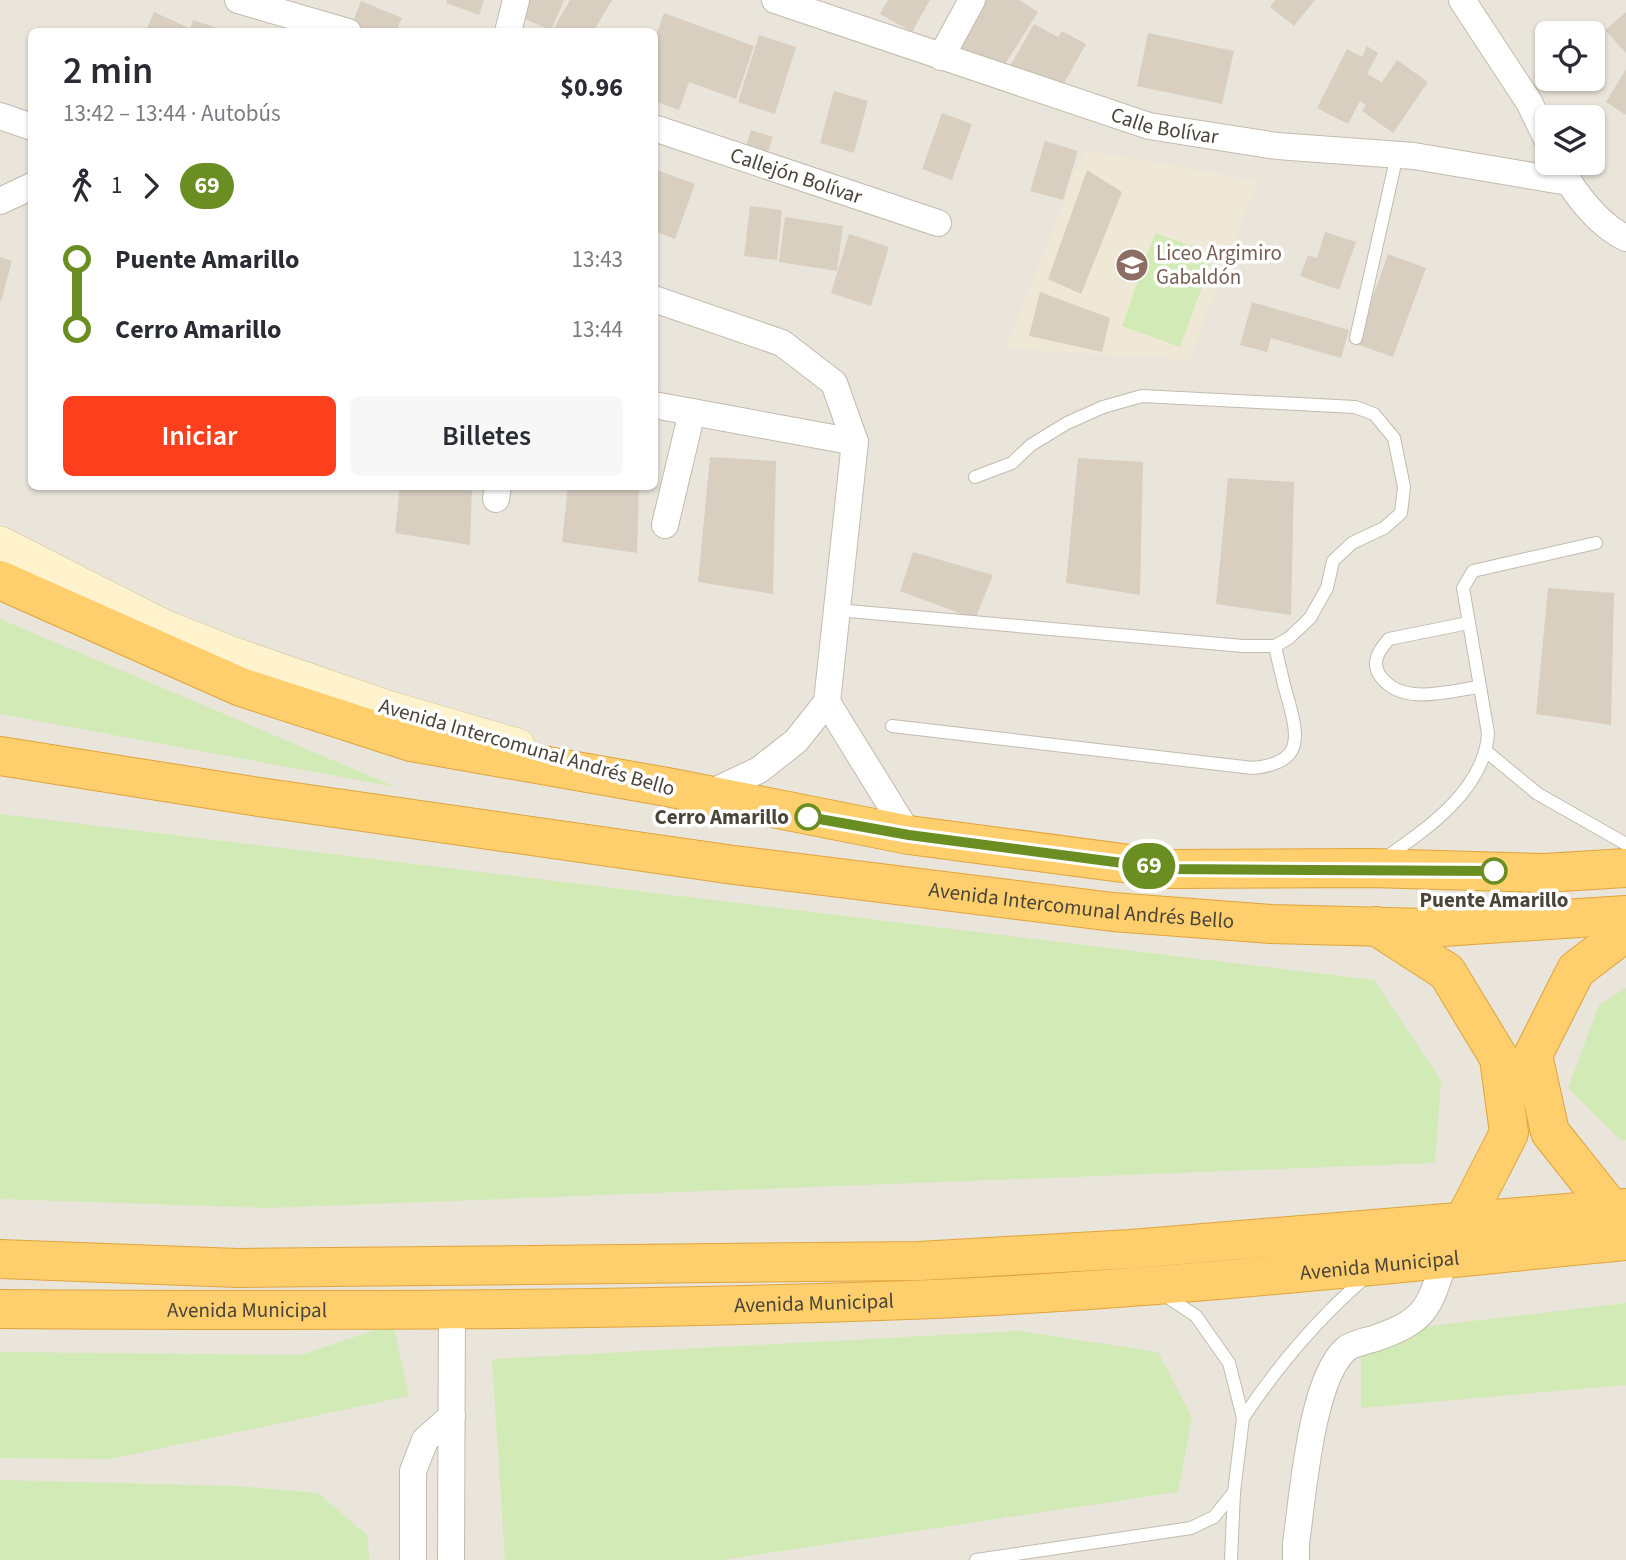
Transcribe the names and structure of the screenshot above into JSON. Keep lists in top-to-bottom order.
{
  "streets": {
    "highway": ["Avenida Intercomunal Andrés Bello", "Avenida Municipal"],
    "street": ["Calle Bolívar", "Callejón Bolívar"]
  },
  "places": {
    "school or university": ["Liceo Argimiro Gabaldón"],
    "other": ["Cerro Amarillo", "Puente Amarillo"]
  },
  "lines": ["bus line 69"],
  "page": {
    "on_map": "69",
    "heading": ["2 min", "13:42 – 13:44 · Autobús", "$0.96"],
    "legs": ["1", "69"],
    "list": [
      {
        "name": "Puente Amarillo",
        "value": "13:43"
      },
      {
        "name": "Cerro Amarillo",
        "value": "13:44"
      }
    ],
    "buttons": ["Iniciar", "Billetes"]
  }
}
